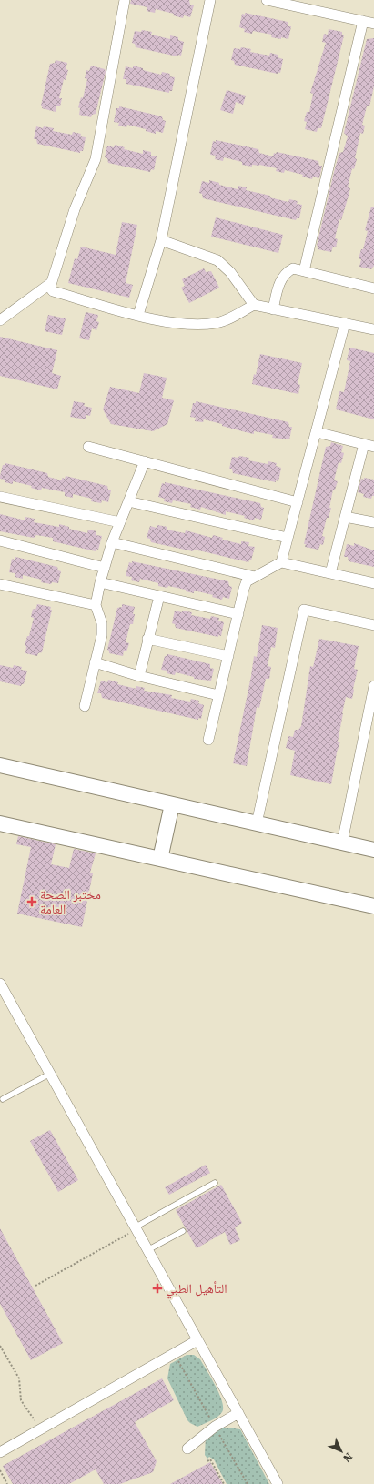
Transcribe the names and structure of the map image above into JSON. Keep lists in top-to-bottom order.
{
  "places": {
    "health": ["مختبر الصحة العامة", "التأهيل الطبي"]
  },
  "north": "bottom right"
}
